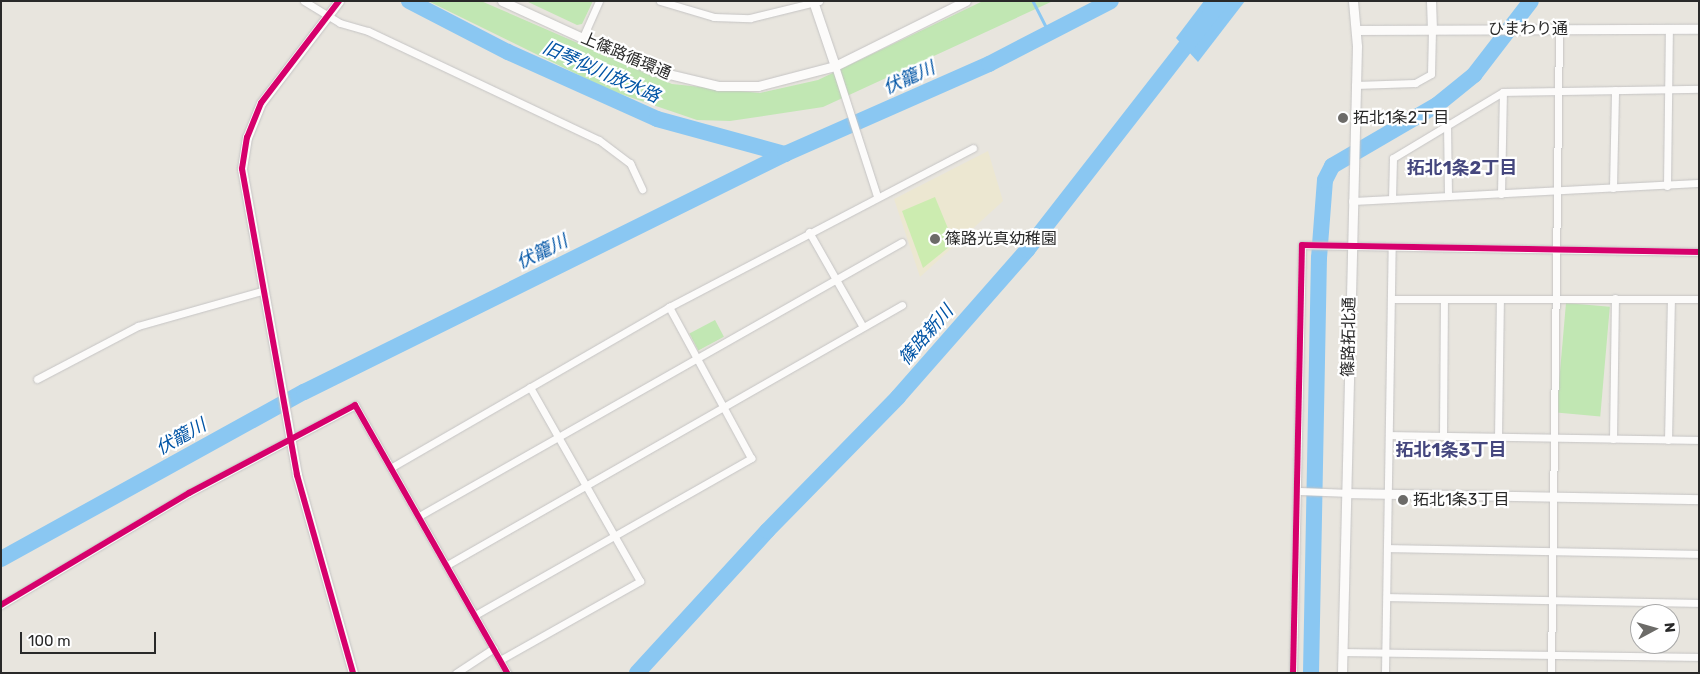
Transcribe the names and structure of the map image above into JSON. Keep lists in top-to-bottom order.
{
  "streets": {
    "street": ["ひまわり通", "上篠路循環通", "篠路拓北通"]
  },
  "crossings": [
    ["ひまわり通", "篠路拓北通"]
  ],
  "districts": ["拓北1条2丁目", "拓北1条3丁目"],
  "water": ["旧琴似川放水路", "伏籠川", "篠路新川"],
  "places": ["拓北1条2丁目", "篠路光真幼稚園", "拓北1条3丁目"],
  "scale_bar": "100 m",
  "north": "right"
}
